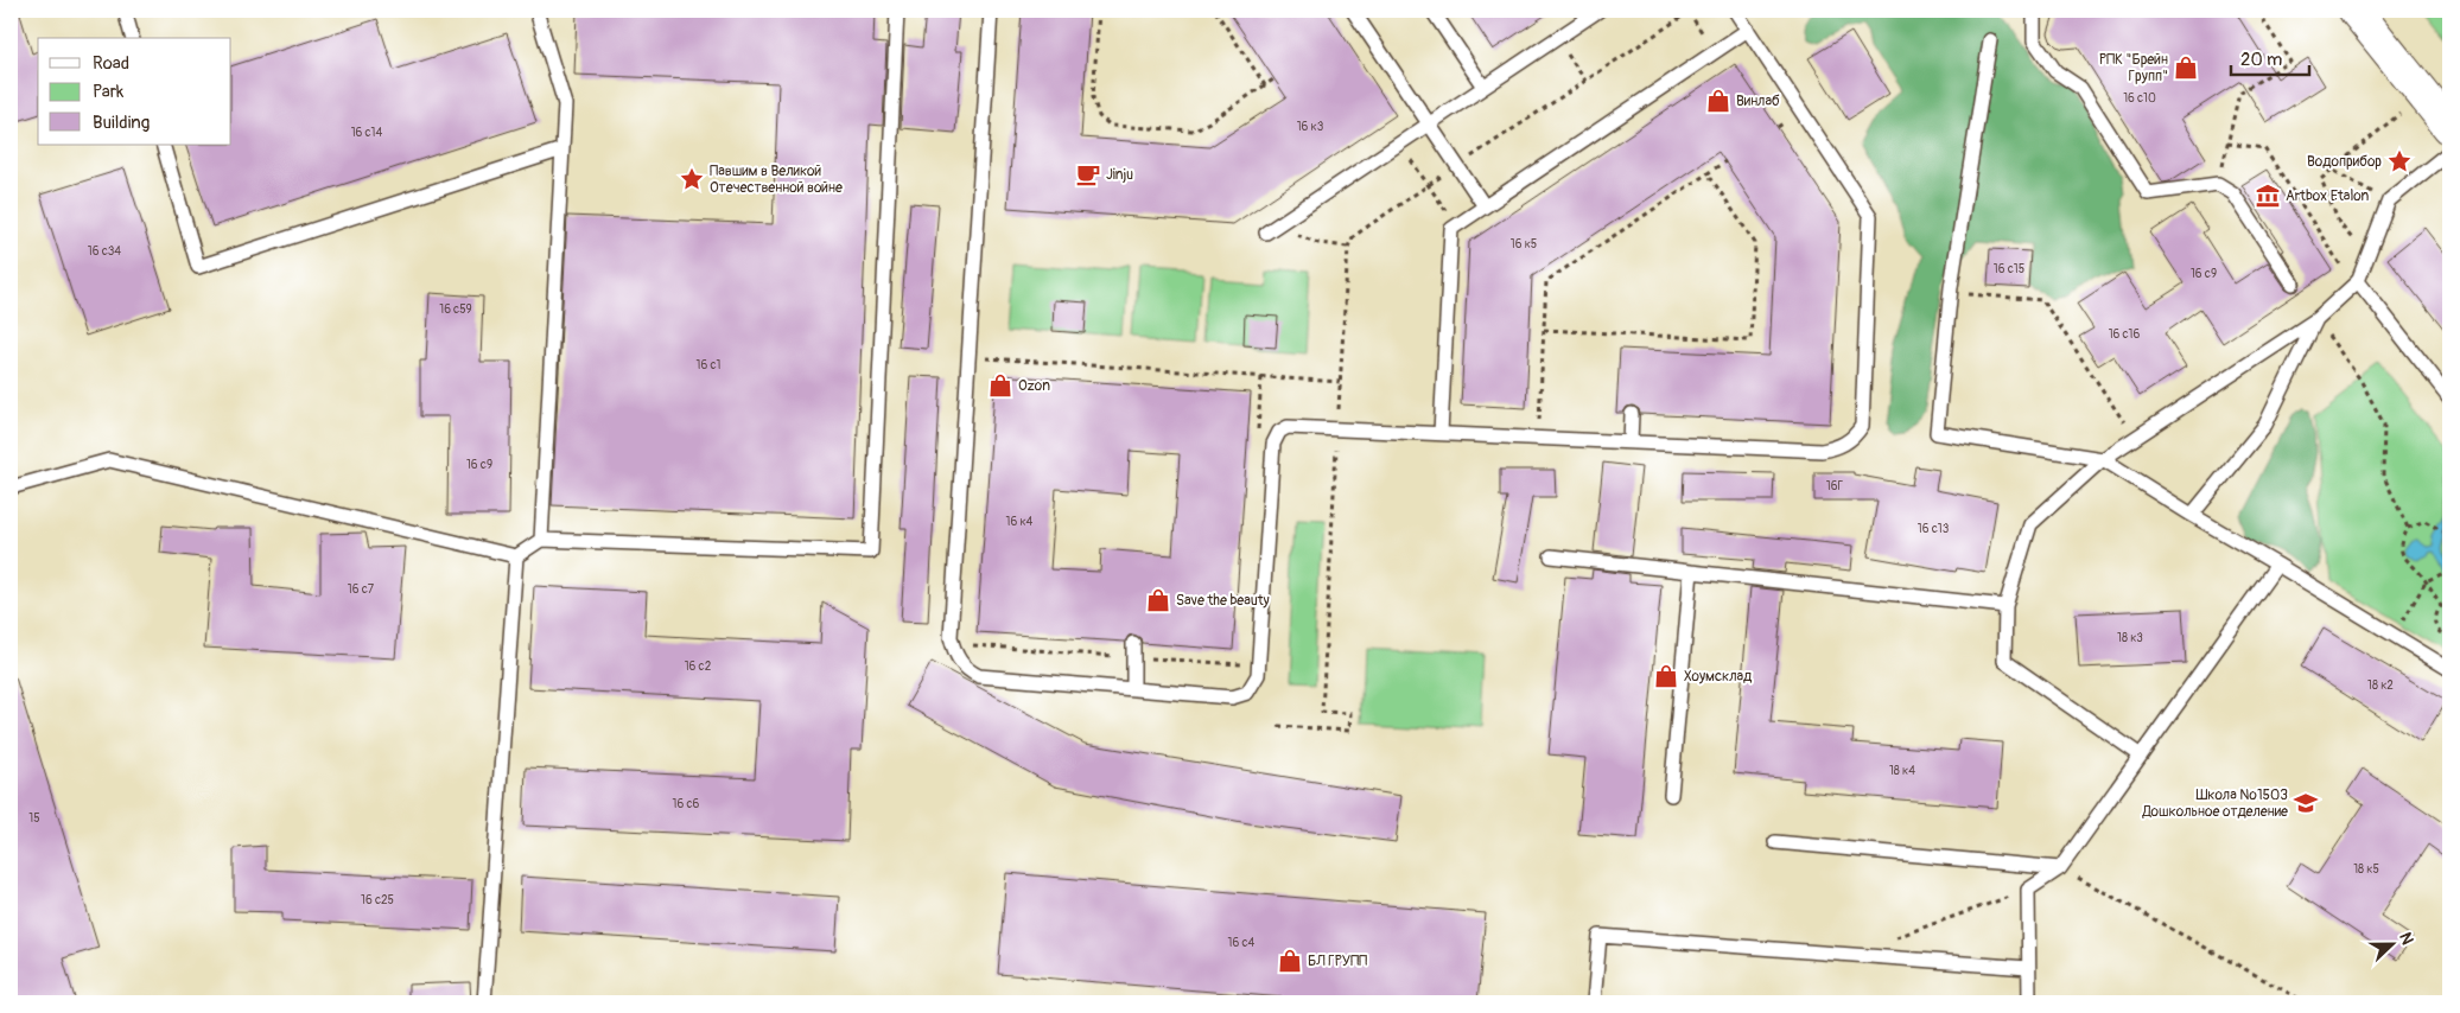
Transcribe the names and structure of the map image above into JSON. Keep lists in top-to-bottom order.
{
  "places": {
    "shop": [
      "РПК \"Брейн Групп\"",
      "Винлаб",
      "Ozon",
      "Save the beauty",
      "Хоумсклад",
      "БЛ ГРУПП"
    ],
    "place": ["Водоприбор", "Павшим в Великой Отечественной войне"],
    "cafe": ["Jinju"],
    "museum": ["Artbox Etalon"],
    "school or university": ["Школа №1503 Дошкольное отделение"]
  },
  "house_numbers": [
    "16 с10",
    "16 к3",
    "16 с14",
    "16 к5",
    "16 с34",
    "16 с15",
    "16 с9",
    "16 с59",
    "16 с16",
    "16 с1",
    "16 с9",
    "16Г",
    "16 к4",
    "16 с13",
    "16 с7",
    "18 к3",
    "16 с2",
    "18 к2",
    "18 к4",
    "16 с6",
    "15",
    "18 к5",
    "16 с25",
    "16 c4"
  ],
  "legend": ["Road", "Park", "Building"],
  "scale_bar": "20 m",
  "north": "right"
}
